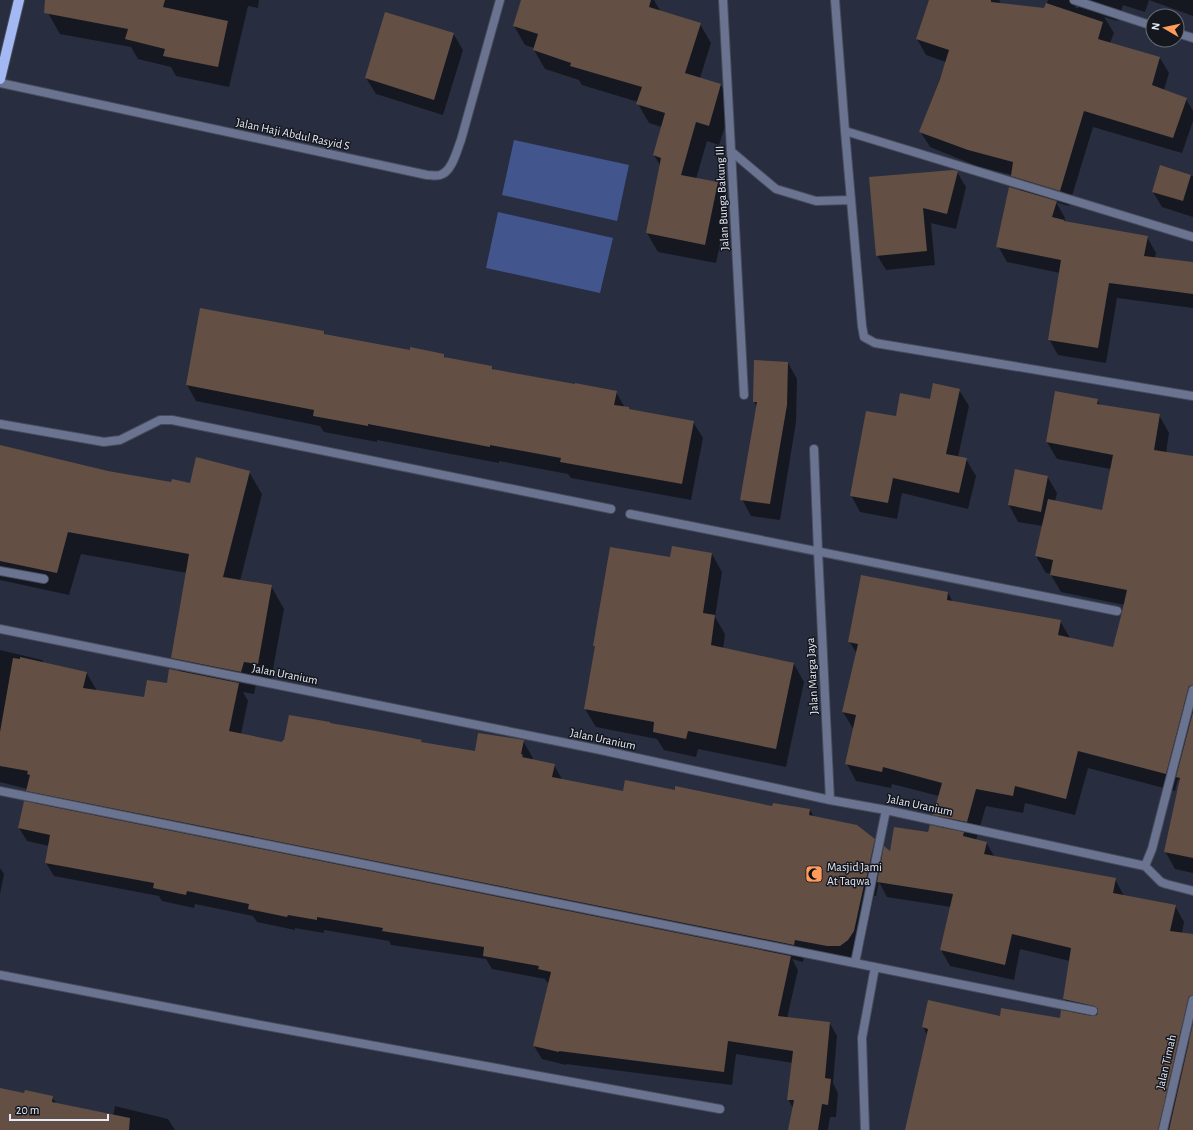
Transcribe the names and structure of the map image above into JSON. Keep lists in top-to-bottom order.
{
  "streets": {
    "street": [
      "Jalan Haji Abdul Rasyid S",
      "Jalan Bunga Bakung III",
      "Jalan Uranium",
      "Jalan Marga Jaya",
      "Jalan Timah"
    ]
  },
  "crossings": [
    ["Jalan Uranium", "Jalan Marga Jaya"]
  ],
  "places": {
    "mosque": ["Masjid Jami At Taqwa"]
  },
  "scale_bar": "20 m",
  "north": "left"
}
